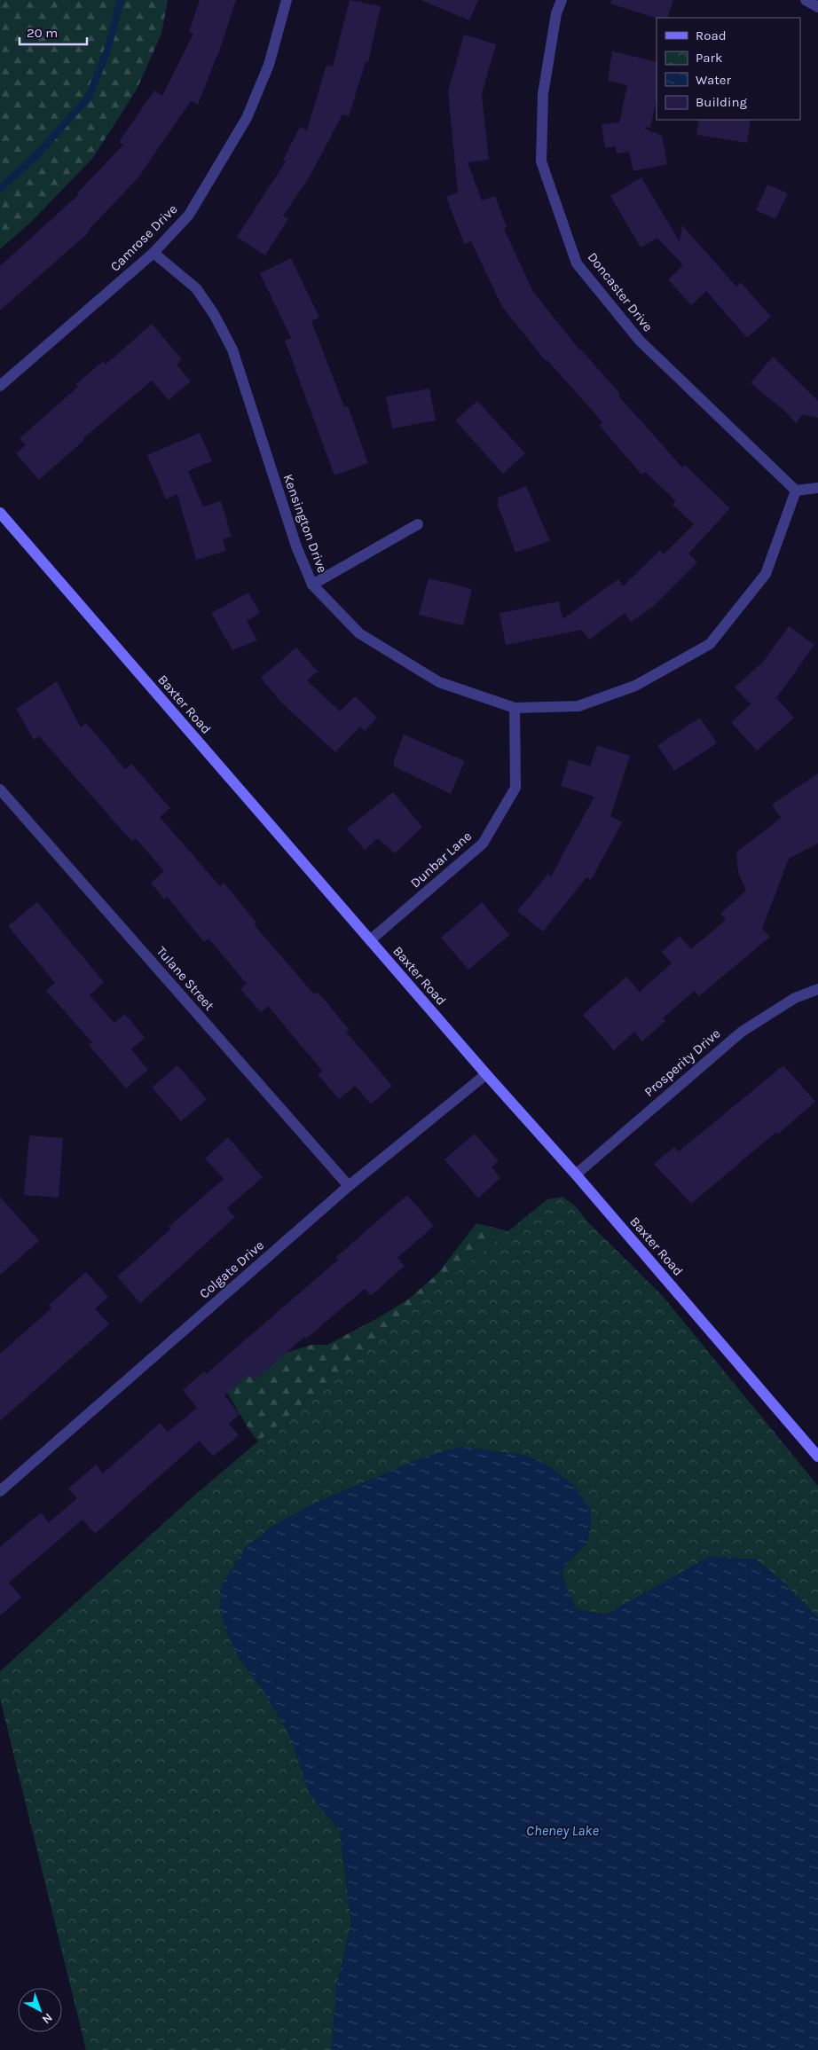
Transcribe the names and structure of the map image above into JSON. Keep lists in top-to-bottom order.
{
  "streets": {
    "street": [
      "Camrose Drive",
      "Doncaster Drive",
      "Kensington Drive",
      "Baxter Road",
      "Dunbar Lane",
      "Tulane Street",
      "Prosperity Drive",
      "Colgate Drive"
    ]
  },
  "crossings": [
    ["Camrose Drive", "Kensington Drive"],
    ["Doncaster Drive", "Kensington Drive"],
    ["Kensington Drive", "Dunbar Lane"],
    ["Baxter Road", "Dunbar Lane"],
    ["Baxter Road", "Prosperity Drive"],
    ["Baxter Road", "Colgate Drive"],
    ["Tulane Street", "Colgate Drive"]
  ],
  "water": ["Cheney Lake"],
  "legend": [
    "Road",
    "Park",
    "Water",
    "Building"
  ],
  "scale_bar": "20 m",
  "north": "bottom right"
}
